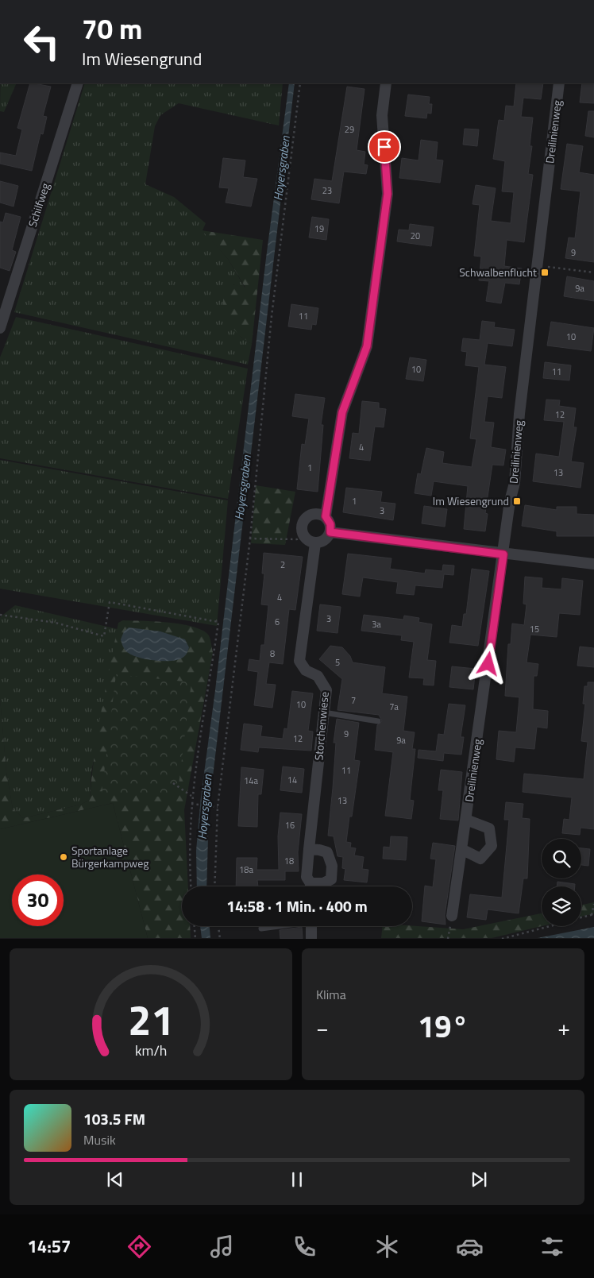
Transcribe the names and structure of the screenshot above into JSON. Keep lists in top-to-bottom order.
{
  "streets": {
    "street": ["Dreilinienweg", "Schilfweg", "Storchenwiese"]
  },
  "water": ["Hoyersgraben"],
  "places": {
    "transit": ["Schwalbenflucht", "Im Wiesengrund"],
    "other": ["Sportanlage Bürgerkampweg"]
  },
  "house_numbers": [
    "29",
    "23",
    "19",
    "20",
    "9",
    "9a",
    "11",
    "10",
    "10",
    "11",
    "12",
    "4",
    "1",
    "13",
    "1",
    "3",
    "2",
    "4",
    "3",
    "6",
    "3a",
    "15",
    "8",
    "5",
    "7",
    "10",
    "7a",
    "9",
    "12",
    "9a",
    "11",
    "14",
    "14a",
    "13",
    "16",
    "18",
    "18a"
  ],
  "page": {
    "turn": ["70 m", "Im Wiesengrund"],
    "limit": "30",
    "trip": "14:58 · 1 Min. · 400 m",
    "tile": "Klima",
    "heat": ["−", "19°", "+"],
    "song": ["103.5 FM", "Musik"],
    "tabs": "14:57",
    "gauge": ["21", "km/h"]
  }
}
